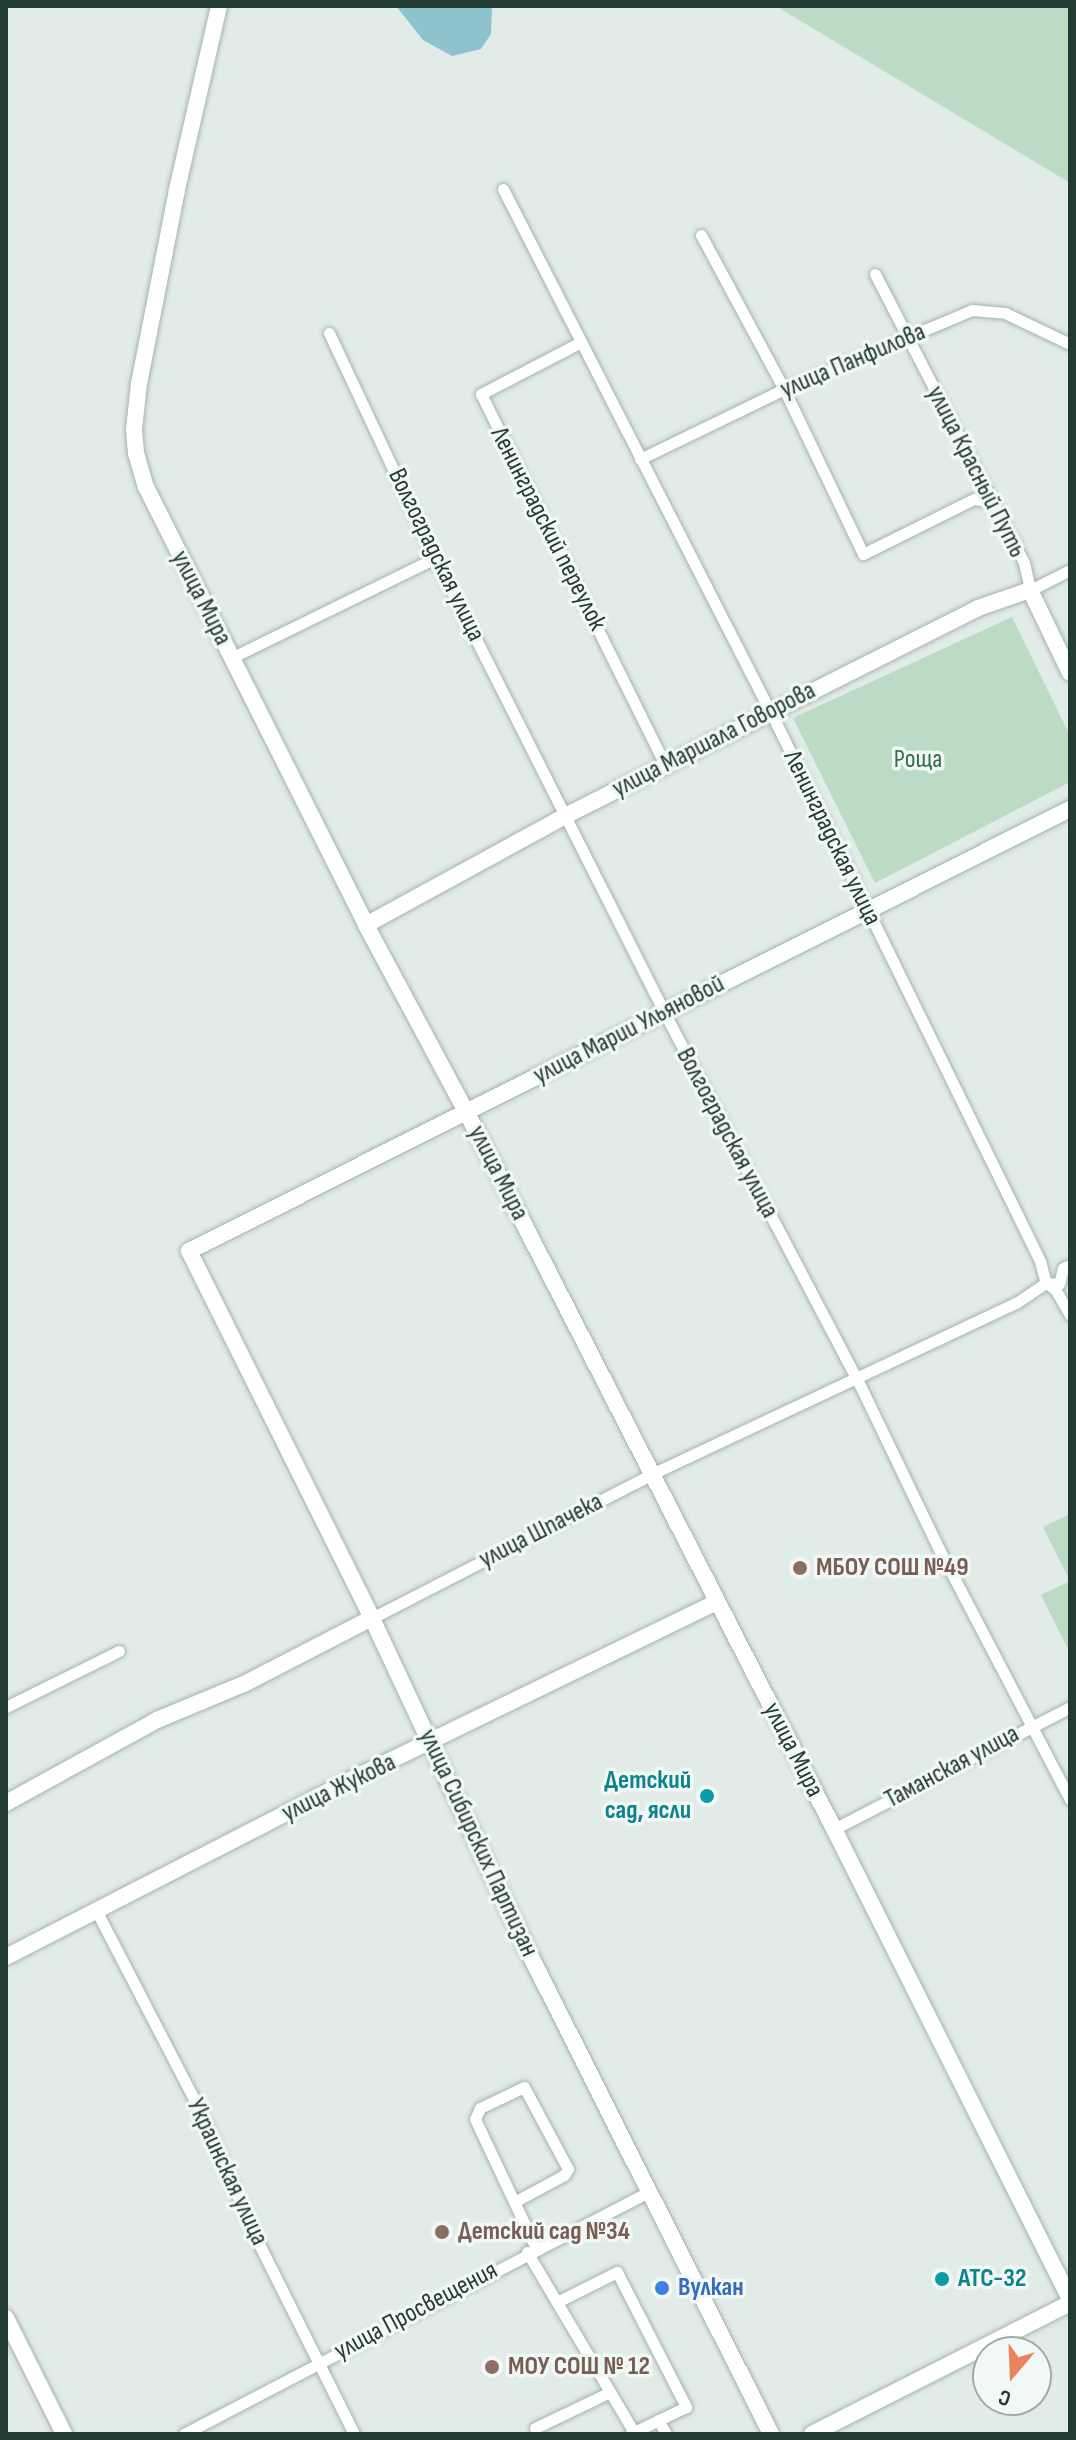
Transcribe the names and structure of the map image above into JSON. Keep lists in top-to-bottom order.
{
  "streets": {
    "street": [
      "улица Панфилова",
      "улица Красный Путь",
      "Ленинградский переулок",
      "Волгоградская улица",
      "улица Мира",
      "улица Маршала Говорова",
      "Ленинградская улица",
      "улица Марии Ульяновой",
      "улица Шпачека",
      "Таманская улица",
      "улица Жукова",
      "улица Сибирских Партизан",
      "Украинская улица",
      "улица Просвещения"
    ]
  },
  "crossings": [
    ["улица Панфилова", "улица Красный Путь"],
    ["улица Панфилова", "Ленинградская улица"],
    ["улица Красный Путь", "улица Маршала Говорова"],
    ["Ленинградский переулок", "улица Маршала Говорова"],
    ["Ленинградский переулок", "Ленинградская улица"],
    ["Волгоградская улица", "улица Маршала Говорова"],
    ["Волгоградская улица", "улица Марии Ульяновой"],
    ["Волгоградская улица", "улица Шпачека"],
    ["Волгоградская улица", "Таманская улица"],
    ["улица Мира", "улица Маршала Говорова"],
    ["улица Мира", "улица Марии Ульяновой"],
    ["улица Мира", "улица Шпачека"],
    ["улица Мира", "Таманская улица"],
    ["улица Мира", "улица Жукова"],
    ["улица Маршала Говорова", "Ленинградская улица"],
    ["Ленинградская улица", "улица Марии Ульяновой"],
    ["Ленинградская улица", "улица Шпачека"],
    ["улица Марии Ульяновой", "улица Сибирских Партизан"],
    ["улица Шпачека", "улица Сибирских Партизан"],
    ["улица Жукова", "улица Сибирских Партизан"],
    ["улица Жукова", "Украинская улица"],
    ["улица Сибирских Партизан", "улица Просвещения"],
    ["Украинская улица", "улица Просвещения"]
  ],
  "parks": ["Роща"],
  "places": [
    "МБОУ СОШ №49",
    "Детский сад, ясли",
    "Детский сад №34",
    "АТС-32",
    "Вулкан",
    "МОУ СОШ № 12"
  ],
  "north": "bottom"
}
